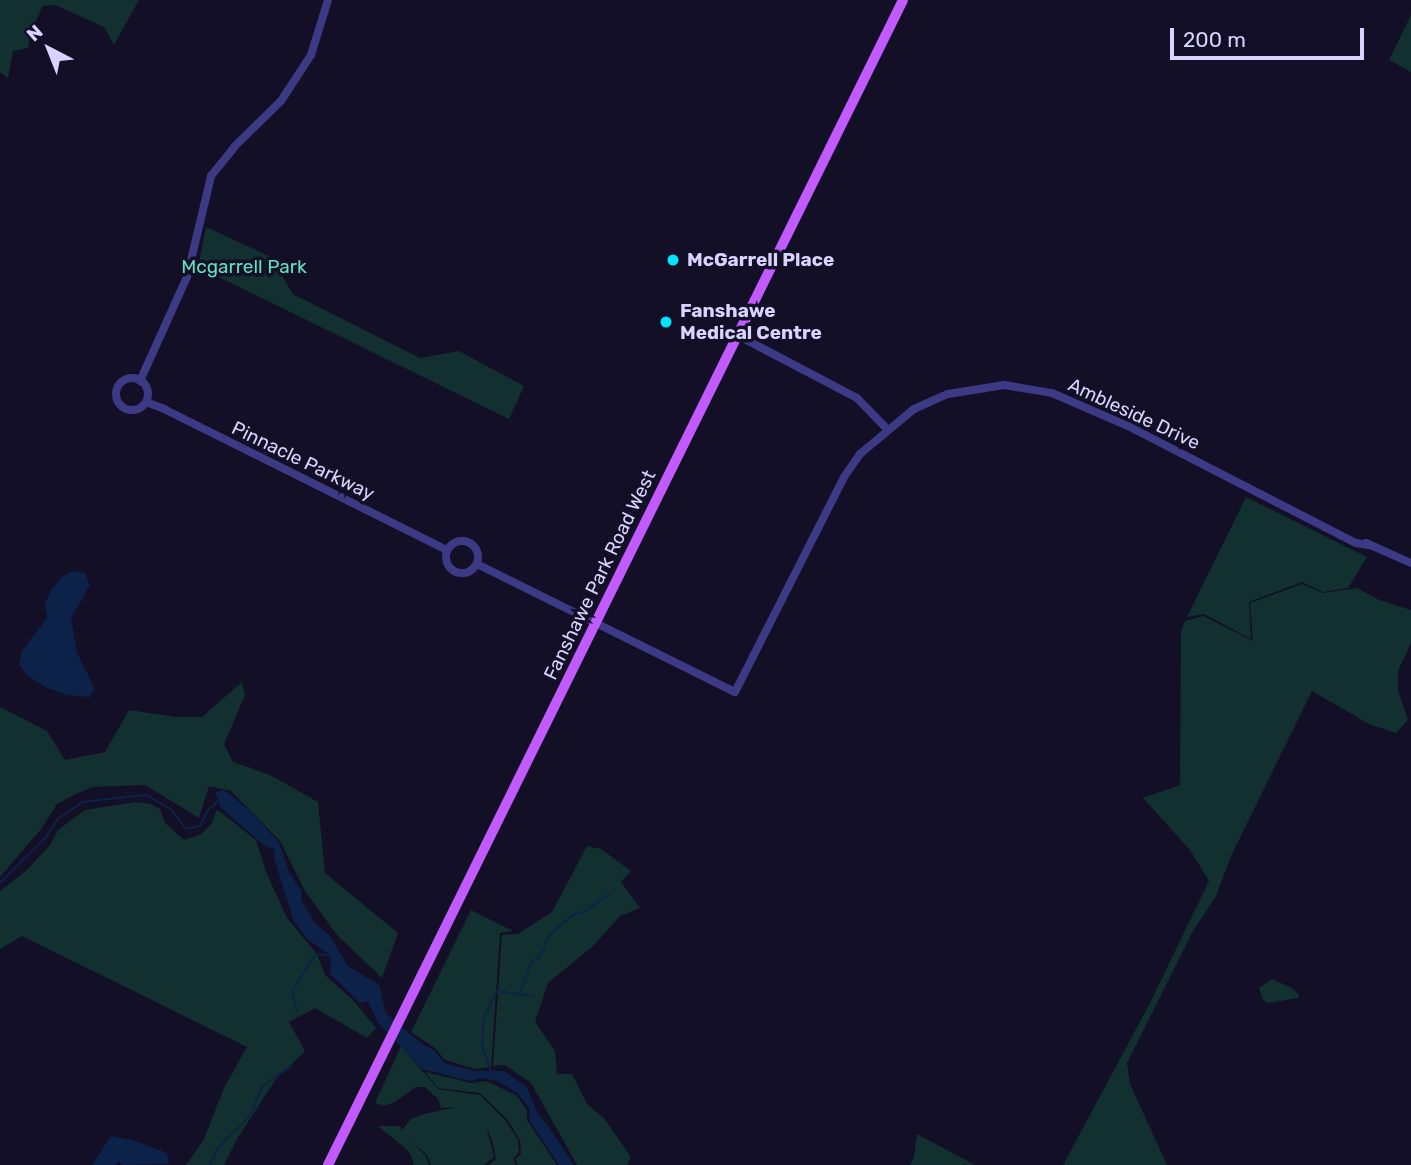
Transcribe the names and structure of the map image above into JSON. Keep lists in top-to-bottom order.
{
  "streets": {
    "main road": ["Fanshawe Park Road West"],
    "street": ["Ambleside Drive", "Pinnacle Parkway"]
  },
  "crossings": [
    ["Ambleside Drive", "Fanshawe Park Road West"]
  ],
  "parks": ["Mcgarrell Park"],
  "places": ["McGarrell Place", "Fanshawe Medical Centre"],
  "scale_bar": "200 m",
  "north": "top left"
}
